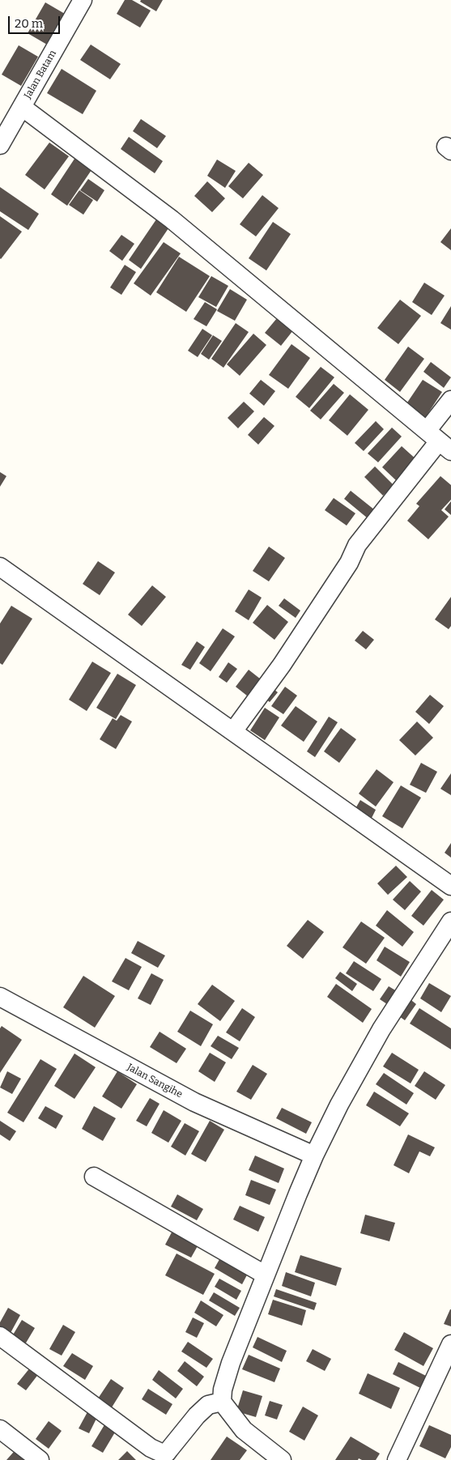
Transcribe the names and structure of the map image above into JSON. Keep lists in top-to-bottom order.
{
  "streets": {
    "street": ["Jalan Batam", "Jalan Sangihe"]
  },
  "scale_bar": "20 m"
}
